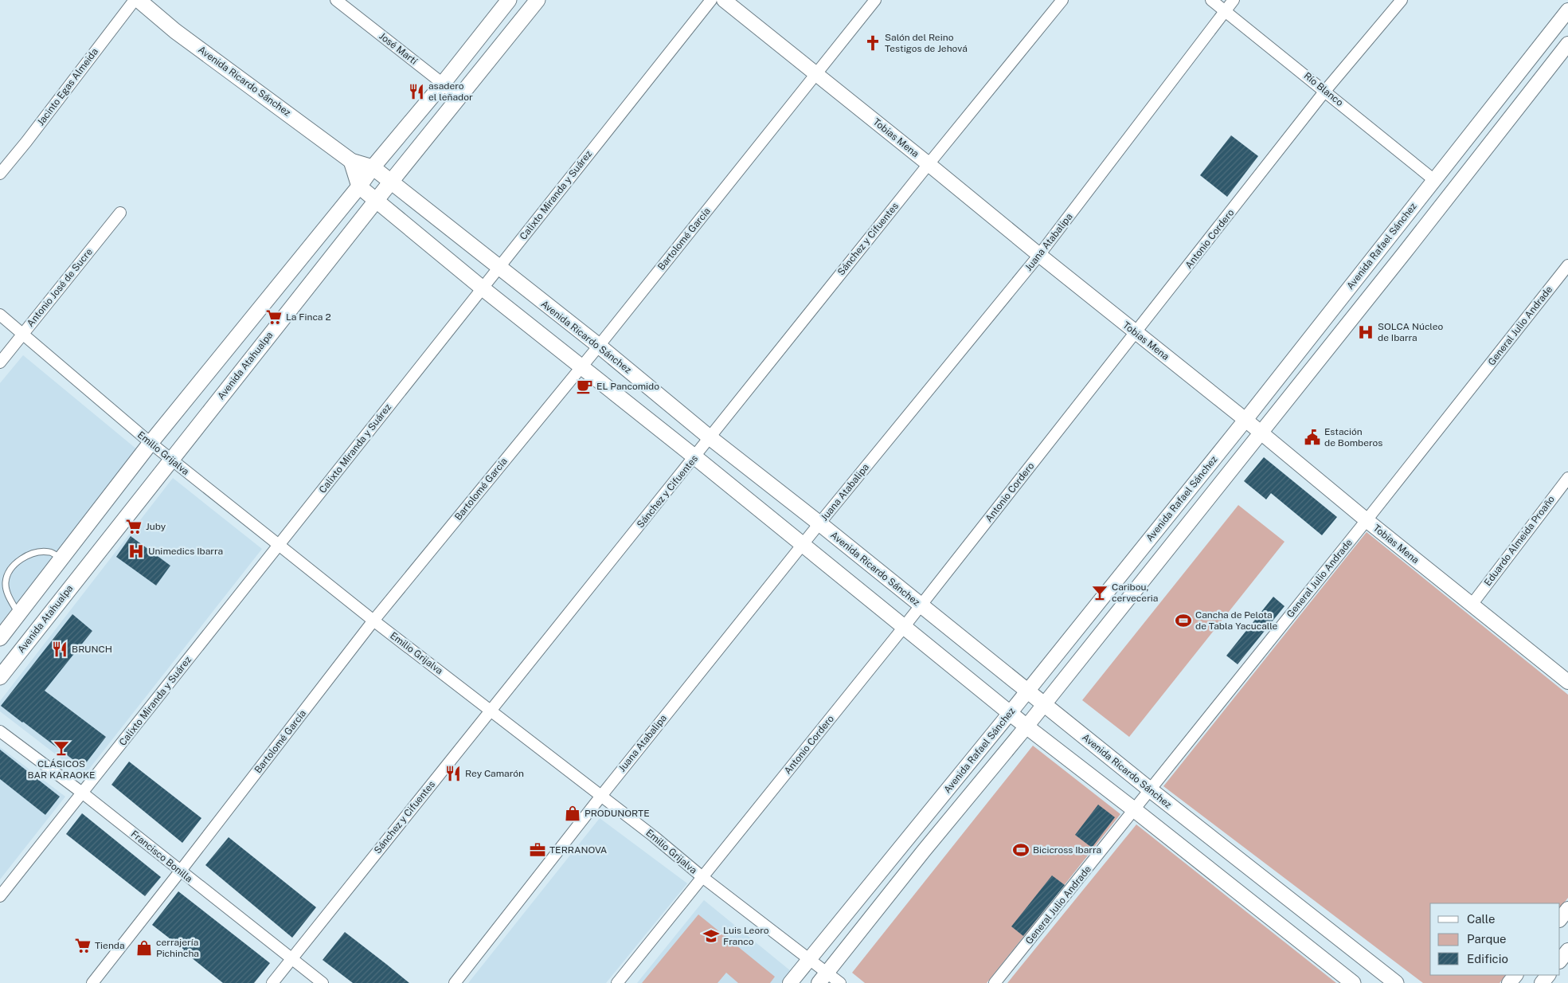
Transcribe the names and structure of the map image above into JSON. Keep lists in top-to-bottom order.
{
  "streets": {
    "main road": ["Avenida Ricardo Sánchez", "Avenida Atahualpa"],
    "street": [
      "José Martí",
      "Jacinto Egas Almeida",
      "Río Blanco",
      "Tobias Mena",
      "Calixto Miranda y Suárez",
      "Bartolomé García",
      "Sánchez y Cifuentes",
      "Antonio Cordero",
      "Juana Atabalipa",
      "Avenida Rafael Sánchez",
      "Antonio José de Sucre",
      "General Julio Andrade",
      "Emilio Grijalva",
      "Eduardo Almeida Proaño",
      "Francisco Bonilla"
    ]
  },
  "crossings": [
    ["José Martí", "Avenida Atahualpa"],
    ["Avenida Ricardo Sánchez", "Calixto Miranda y Suárez"],
    ["Avenida Ricardo Sánchez", "Bartolomé García"],
    ["Avenida Ricardo Sánchez", "Sánchez y Cifuentes"],
    ["Avenida Ricardo Sánchez", "Antonio Cordero"],
    ["Avenida Ricardo Sánchez", "Juana Atabalipa"],
    ["Avenida Ricardo Sánchez", "Avenida Rafael Sánchez"],
    ["Avenida Ricardo Sánchez", "General Julio Andrade"],
    ["Avenida Ricardo Sánchez", "Avenida Atahualpa"],
    ["Río Blanco", "Antonio Cordero"],
    ["Río Blanco", "Juana Atabalipa"],
    ["Río Blanco", "Avenida Rafael Sánchez"],
    ["Tobias Mena", "Bartolomé García"],
    ["Tobias Mena", "Sánchez y Cifuentes"],
    ["Tobias Mena", "Antonio Cordero"],
    ["Tobias Mena", "Juana Atabalipa"],
    ["Tobias Mena", "Avenida Rafael Sánchez"],
    ["Tobias Mena", "General Julio Andrade"],
    ["Tobias Mena", "Eduardo Almeida Proaño"],
    ["Calixto Miranda y Suárez", "Emilio Grijalva"],
    ["Calixto Miranda y Suárez", "Francisco Bonilla"],
    ["Bartolomé García", "Emilio Grijalva"],
    ["Bartolomé García", "Francisco Bonilla"],
    ["Sánchez y Cifuentes", "Emilio Grijalva"],
    ["Sánchez y Cifuentes", "Francisco Bonilla"],
    ["Antonio Cordero", "Emilio Grijalva"],
    ["Juana Atabalipa", "Emilio Grijalva"],
    ["Avenida Rafael Sánchez", "Emilio Grijalva"],
    ["Antonio José de Sucre", "Emilio Grijalva"],
    ["Avenida Atahualpa", "Emilio Grijalva"]
  ],
  "places": {
    "church": ["Salón del Reino Testigos de Jehová"],
    "restaurant": ["asadero el leñador", "BRUNCH", "Rey Camarón"],
    "supermarket": ["La Finca 2", "Juby", "Tienda"],
    "hospital": ["SOLCA Núcleo de Ibarra", "Unimedics Ibarra"],
    "cafe": ["EL Pancomido"],
    "public building": ["Estación de Bomberos"],
    "bar": ["Caribou, cerveceria", "CLÁSICOS BAR KARAOKE"],
    "sports": ["Cancha de Pelota de Tabla Yacucalle", "Bicicross Ibarra"],
    "shop": ["PRODUNORTE", "cerrajería Pichincha"],
    "office": ["TERRANOVA"],
    "school or university": ["Luis Leoro Franco"]
  },
  "legend": ["Calle", "Parque", "Edificio"]
}
